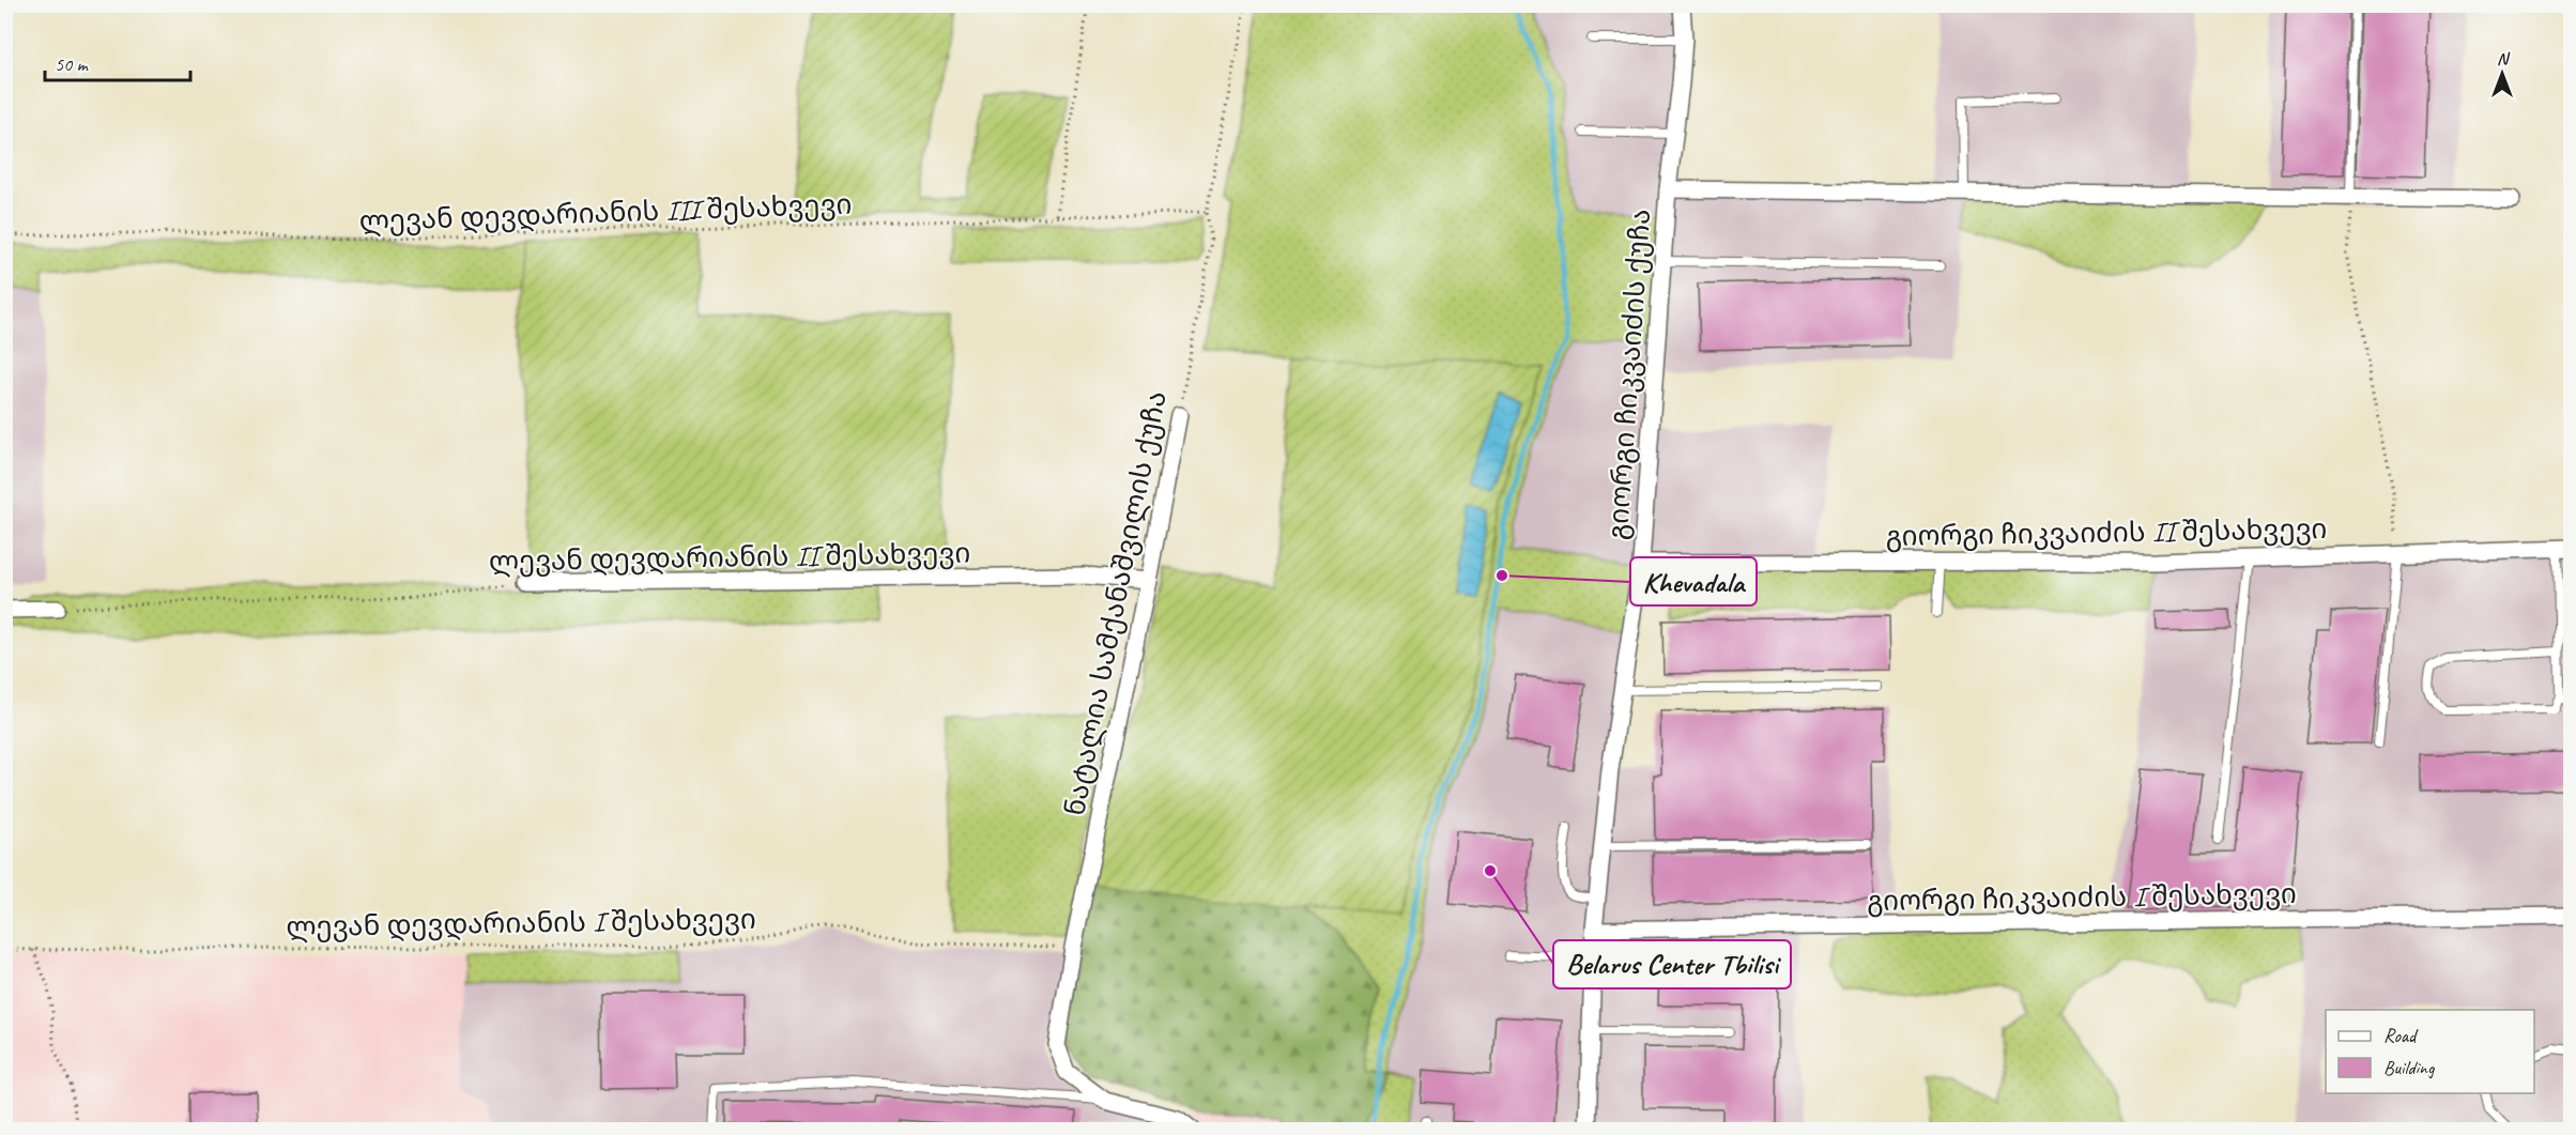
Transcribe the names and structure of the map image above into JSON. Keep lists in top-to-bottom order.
{
  "streets": {
    "street": [
      "გიორგი ჩიკვაიძის ქუჩა",
      "გიორგი ჩიკვაიძის II შესახვევი",
      "ლევან დევდარიანის II შესახვევი",
      "ნატალია სამქანაშვილის ქუჩა",
      "გიორგი ჩიკვაიძის I შესახვევი"
    ],
    "path": ["ლევან დევდარიანის III შესახვევი", "ლევან დევდარიანის I შესახვევი"]
  },
  "crossings": [
    ["ლევან დევდარიანის III შესახვევი", "ნატალია სამქანაშვილის ქუჩა"],
    ["გიორგი ჩიკვაიძის ქუჩა", "გიორგი ჩიკვაიძის II შესახვევი"],
    ["გიორგი ჩიკვაიძის ქუჩა", "გიორგი ჩიკვაიძის I შესახვევი"],
    ["ლევან დევდარიანის II შესახვევი", "ნატალია სამქანაშვილის ქუჩა"],
    ["ნატალია სამქანაშვილის ქუჩა", "ლევან დევდარიანის I შესახვევი"]
  ],
  "places": ["Khevadala", "Belarus Center Tbilisi"],
  "legend": ["Road", "Building"],
  "scale_bar": "50 m",
  "north": "top"
}
